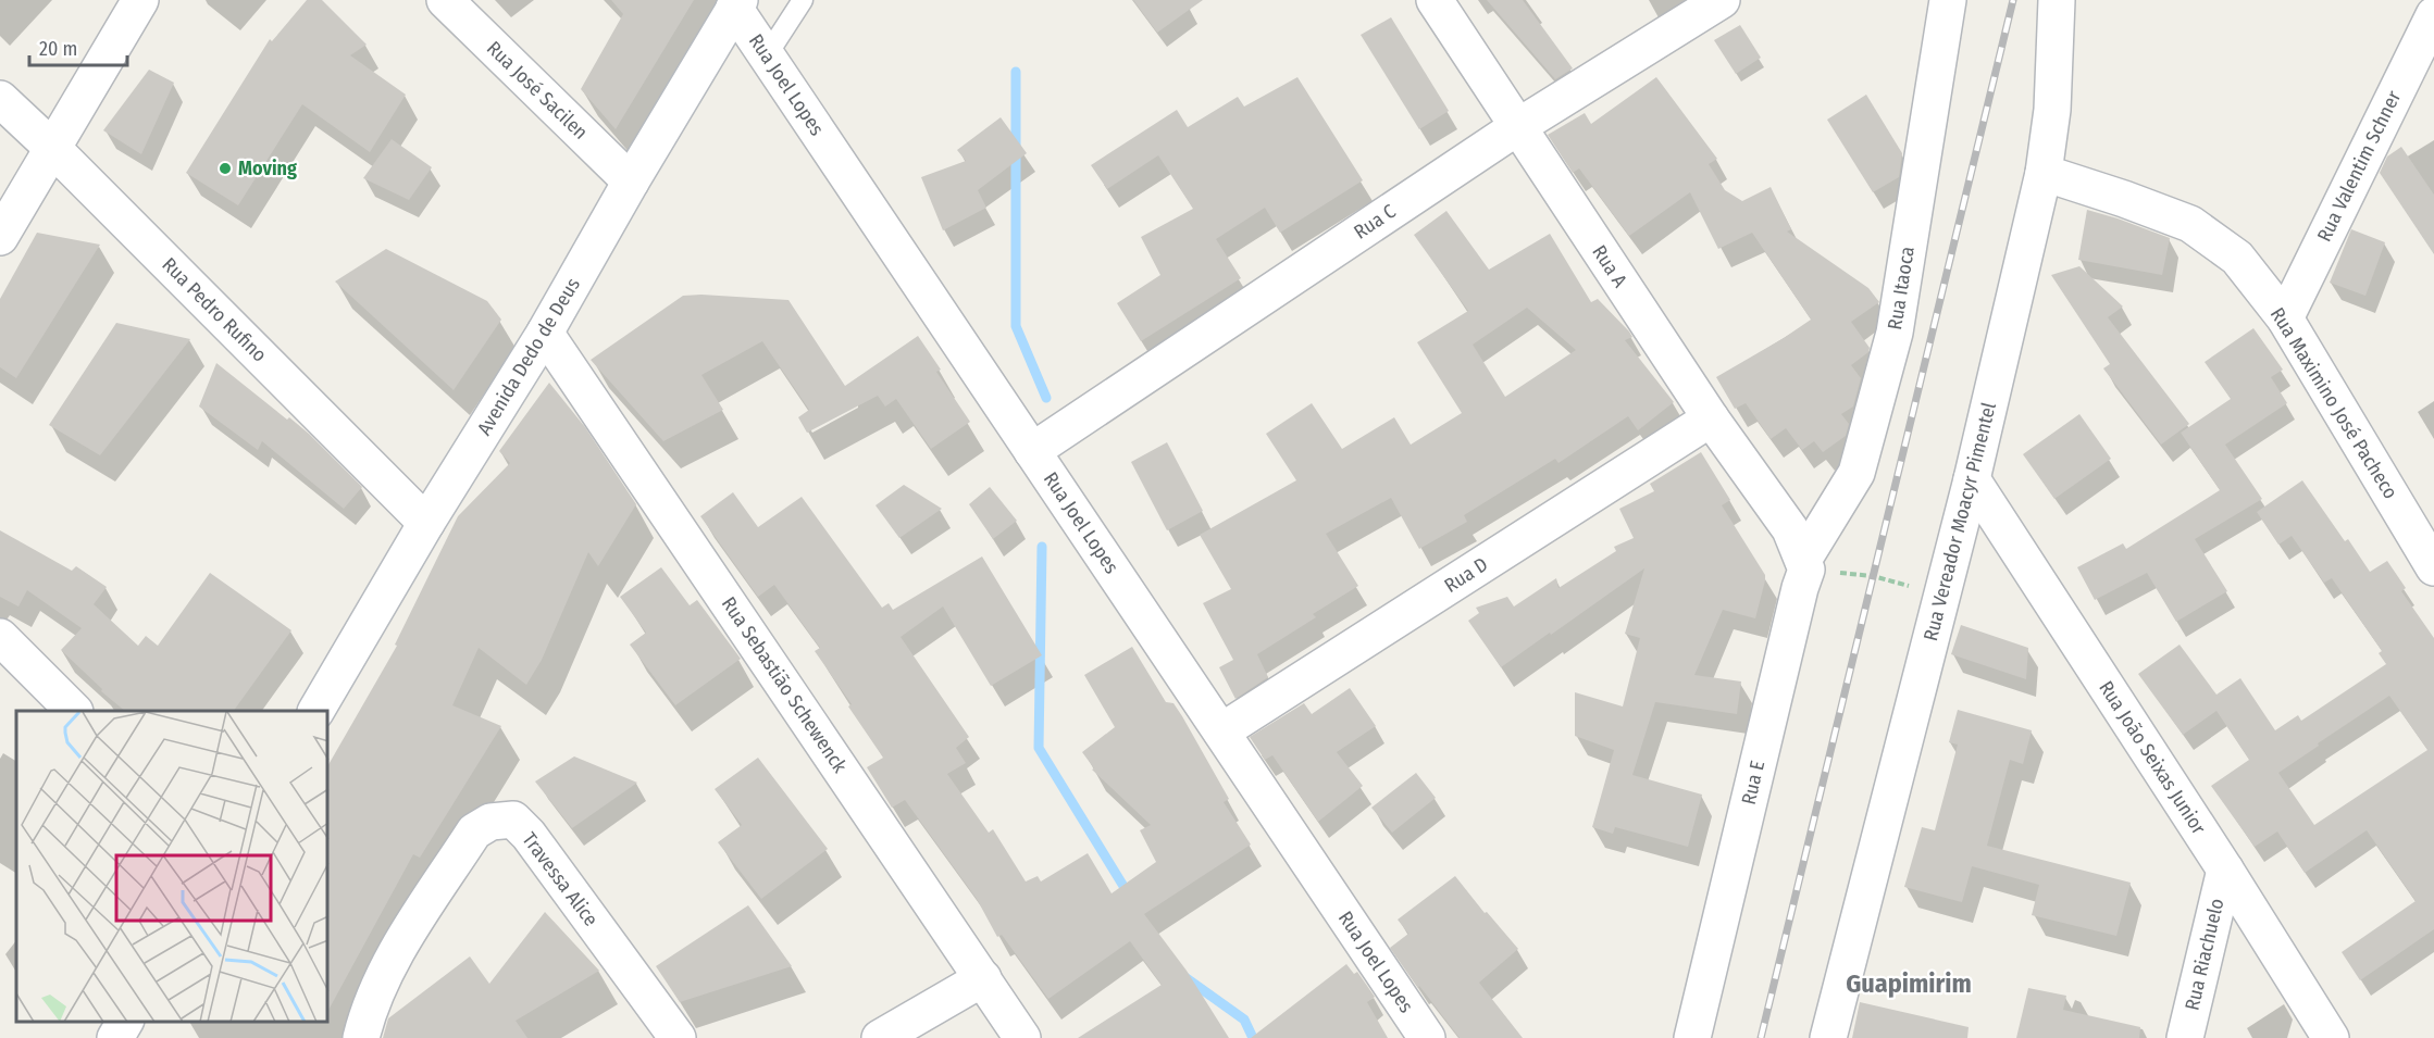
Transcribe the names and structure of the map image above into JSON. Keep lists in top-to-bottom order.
{
  "streets": {
    "street": [
      "Rua Joel Lopes",
      "Rua José Sacilen",
      "Rua Valentim Schner",
      "Rua C",
      "Rua A",
      "Rua Itaoca",
      "Rua Pedro Rufino",
      "Avenida Dedo de Deus",
      "Rua Maximino José Pacheco",
      "Rua Vereador Moacyr Pimentel",
      "Rua D",
      "Rua Sebastião Schewenck",
      "Rua João Seixas Junior",
      "Rua E",
      "Travessa Alice",
      "Rua Riachuelo"
    ]
  },
  "crossings": [
    ["Rua Joel Lopes", "Rua C"],
    ["Rua Joel Lopes", "Avenida Dedo de Deus"],
    ["Rua Joel Lopes", "Rua D"],
    ["Rua José Sacilen", "Avenida Dedo de Deus"],
    ["Rua Valentim Schner", "Rua Maximino José Pacheco"],
    ["Rua C", "Rua A"],
    ["Rua A", "Rua Itaoca"],
    ["Rua A", "Rua D"],
    ["Rua A", "Rua E"],
    ["Rua Itaoca", "Rua E"],
    ["Rua Pedro Rufino", "Avenida Dedo de Deus"],
    ["Avenida Dedo de Deus", "Rua Sebastião Schewenck"],
    ["Rua Maximino José Pacheco", "Rua Vereador Moacyr Pimentel"],
    ["Rua Vereador Moacyr Pimentel", "Rua João Seixas Junior"],
    ["Rua João Seixas Junior", "Rua Riachuelo"]
  ],
  "districts": ["Guapimirim"],
  "places": ["Moving"],
  "scale_bar": "20 m"
}
